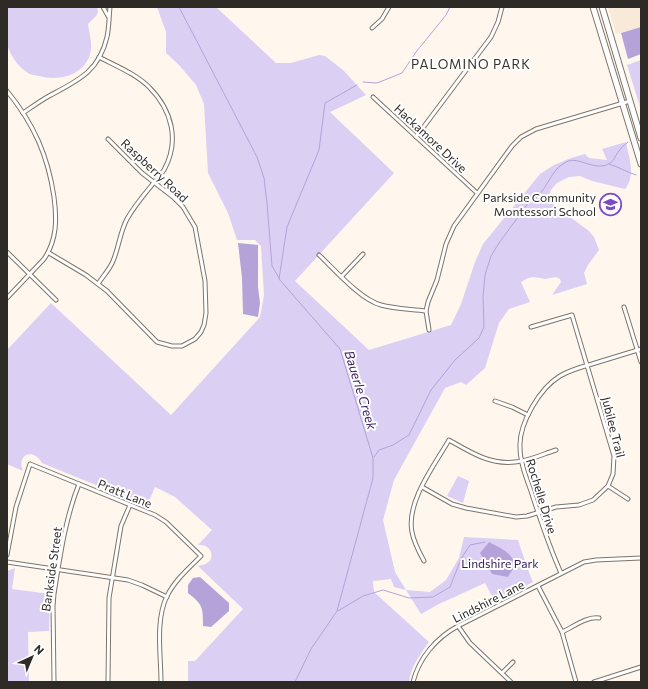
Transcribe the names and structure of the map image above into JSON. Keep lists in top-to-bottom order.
{
  "streets": {
    "street": [
      "Hackamore Drive",
      "Raspberry Road",
      "Jubilee Trail",
      "Pratt Lane",
      "Rochelle Drive",
      "Bankside Street",
      "Lindshire Lane"
    ]
  },
  "crossings": [
    ["Jubilee Trail", "Rochelle Drive"],
    ["Pratt Lane", "Bankside Street"],
    ["Rochelle Drive", "Lindshire Lane"]
  ],
  "districts": ["PALOMINO PARK"],
  "water": ["Bauerle Creek"],
  "parks": ["Lindshire Park"],
  "places": {
    "school or university": ["Parkside Community Montessori School"]
  },
  "north": "top right"
}
